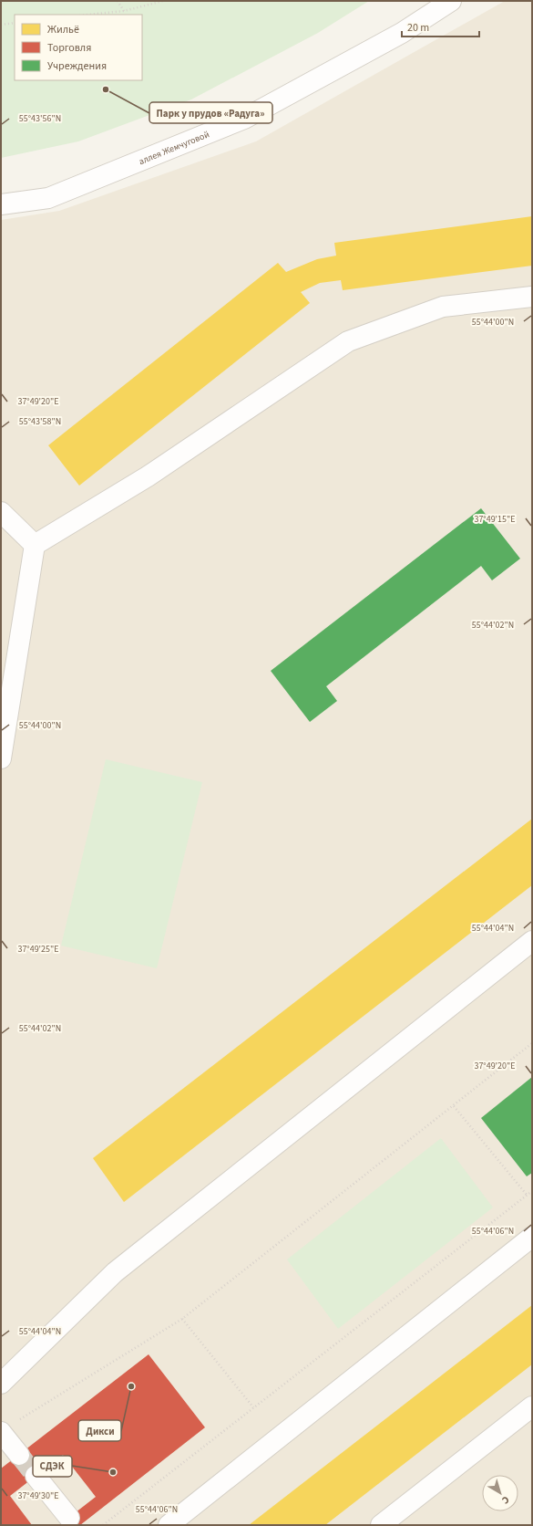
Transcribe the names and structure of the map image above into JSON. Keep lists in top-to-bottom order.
{
  "streets": {
    "street": ["аллея Жемчуговой"]
  },
  "places": ["Парк у прудов «Радуга»", "Дикси", "СДЭК"],
  "legend": ["Жильё", "Торговля", "Учреждения"],
  "scale_bar": "20 m",
  "north": "bottom right",
  "coordinates": [
    "55°43'56\"N",
    "55°44'00\"N",
    "37°49'20\"E",
    "55°43'58\"N",
    "37°49'15\"E",
    "55°44'02\"N",
    "55°44'04\"N",
    "37°49'25\"E",
    "55°44'06\"N",
    "37°49'30\"E"
  ]
}
